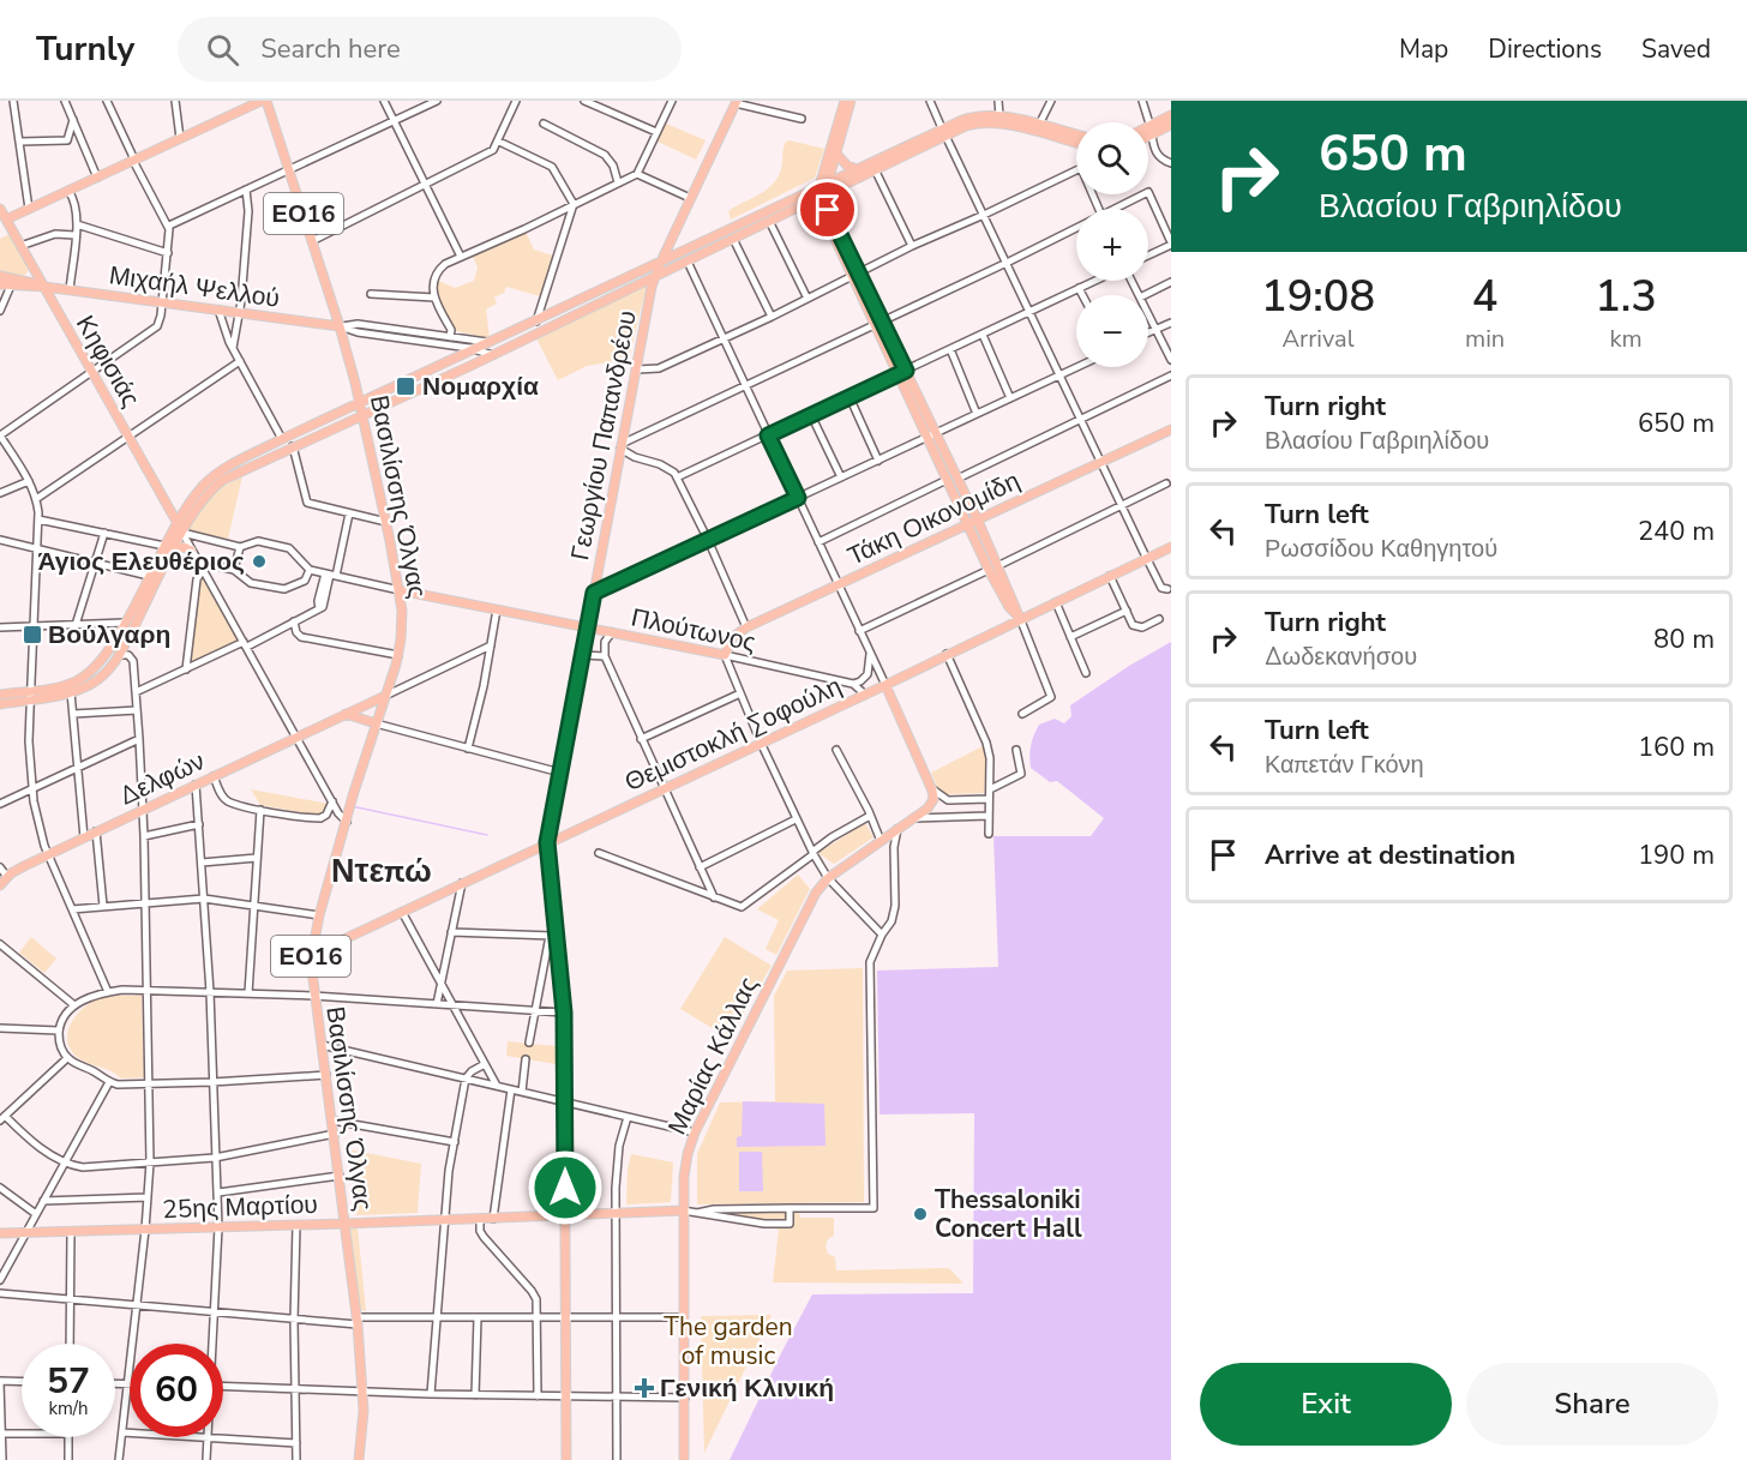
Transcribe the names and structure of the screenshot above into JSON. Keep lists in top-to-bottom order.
{
  "streets": {
    "main road": [
      "ΕΟ16",
      "Μιχαήλ Ψελλού",
      "Κηφισιάς",
      "Γεωργίου Παπανδρέου",
      "Βασιλίσσης Όλγας",
      "Τάκη Οικονομίδη",
      "Πλούτωνος",
      "Θεμιστοκλή Σοφούλη",
      "Δελφών",
      "Μαρίας Κάλλας",
      "25ης Μαρτίου"
    ]
  },
  "crossings": [
    ["Μιχαήλ Ψελλού", "Κηφισιάς"],
    ["Μιχαήλ Ψελλού", "Βασιλίσσης Όλγας"],
    ["Κηφισιάς", "Πλούτωνος"],
    ["Γεωργίου Παπανδρέου", "Πλούτωνος"],
    ["Γεωργίου Παπανδρέου", "Θεμιστοκλή Σοφούλη"],
    ["Γεωργίου Παπανδρέου", "25ης Μαρτίου"],
    ["Βασιλίσσης Όλγας", "Πλούτωνος"],
    ["Βασιλίσσης Όλγας", "Θεμιστοκλή Σοφούλη"],
    ["Βασιλίσσης Όλγας", "Δελφών"],
    ["Βασιλίσσης Όλγας", "25ης Μαρτίου"],
    ["Τάκη Οικονομίδη", "Πλούτωνος"],
    ["Πλούτωνος", "Θεμιστοκλή Σοφούλη"],
    ["Μαρίας Κάλλας", "25ης Μαρτίου"]
  ],
  "districts": ["Ντεπώ"],
  "parks": ["The garden of music"],
  "places": {
    "transit": ["Νομαρχία", "Βούλγαρη"],
    "other": ["Άγιος Ελευθέριος", "Thessaloniki Concert Hall"],
    "health": ["Γενική Κλινική"]
  },
  "page": {
    "header": "Turnly",
    "search": "Search here",
    "nav": ["Map", "Directions", "Saved"],
    "turn": ["650 m", "Βλασίου Γαβριηλίδου"],
    "map_buttons": ["+", "−"],
    "eta": [
      "19:08",
      "Arrival",
      "4",
      "min",
      "1.3",
      "km"
    ],
    "list": [
      {
        "name": "Turn right",
        "note": "Βλασίου Γαβριηλίδου",
        "value": "650 m"
      },
      {
        "name": "Turn left",
        "note": "Ρωσσίδου Καθηγητού",
        "value": "240 m"
      },
      {
        "name": "Turn right",
        "note": "Δωδεκανήσου",
        "value": "80 m"
      },
      {
        "name": "Turn left",
        "note": "Καπετάν Γκόνη",
        "value": "160 m"
      },
      {
        "name": "Arrive at destination",
        "value": "190 m"
      }
    ],
    "speed": "57 km/h",
    "limit": "60",
    "buttons": ["Exit", "Share"]
  }
}
